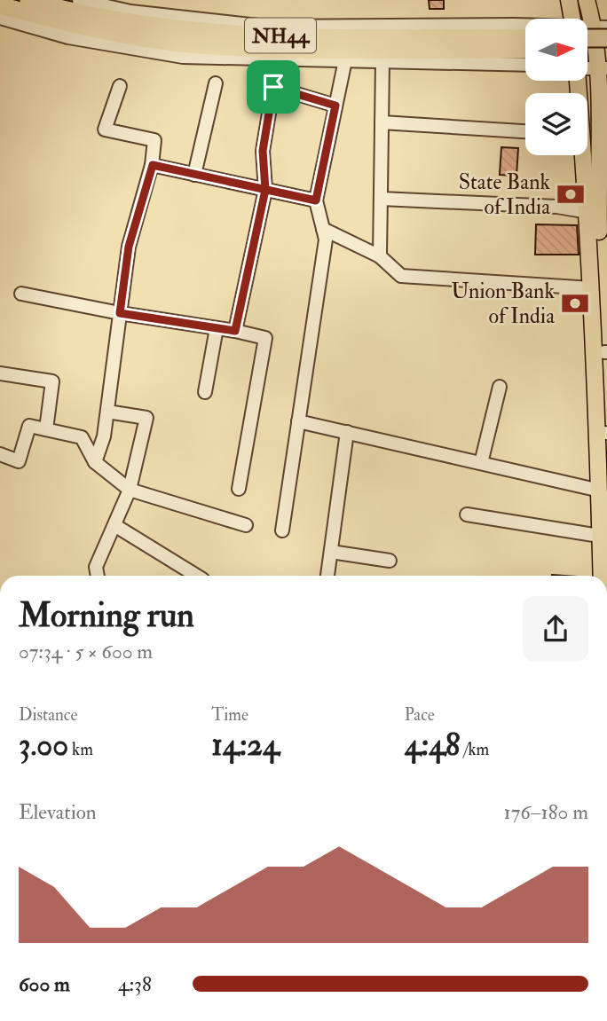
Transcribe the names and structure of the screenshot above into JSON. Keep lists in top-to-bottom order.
{
  "streets": {
    "highway": ["NH44"]
  },
  "places": {
    "bank": ["State Bank of India", "Union Bank of India"]
  },
  "north": "right",
  "page": {
    "heading": ["Morning run", "07:34 · 5 × 600 m"],
    "stats": [
      ["Distance", "3.00 km"],
      ["Time", "14:24"],
      ["Pace", "4:48 /km"]
    ],
    "chart": ["Elevation", "176–180 m"],
    "list": [
      {
        "name": "600 m",
        "note": "4:38"
      }
    ]
  }
}
